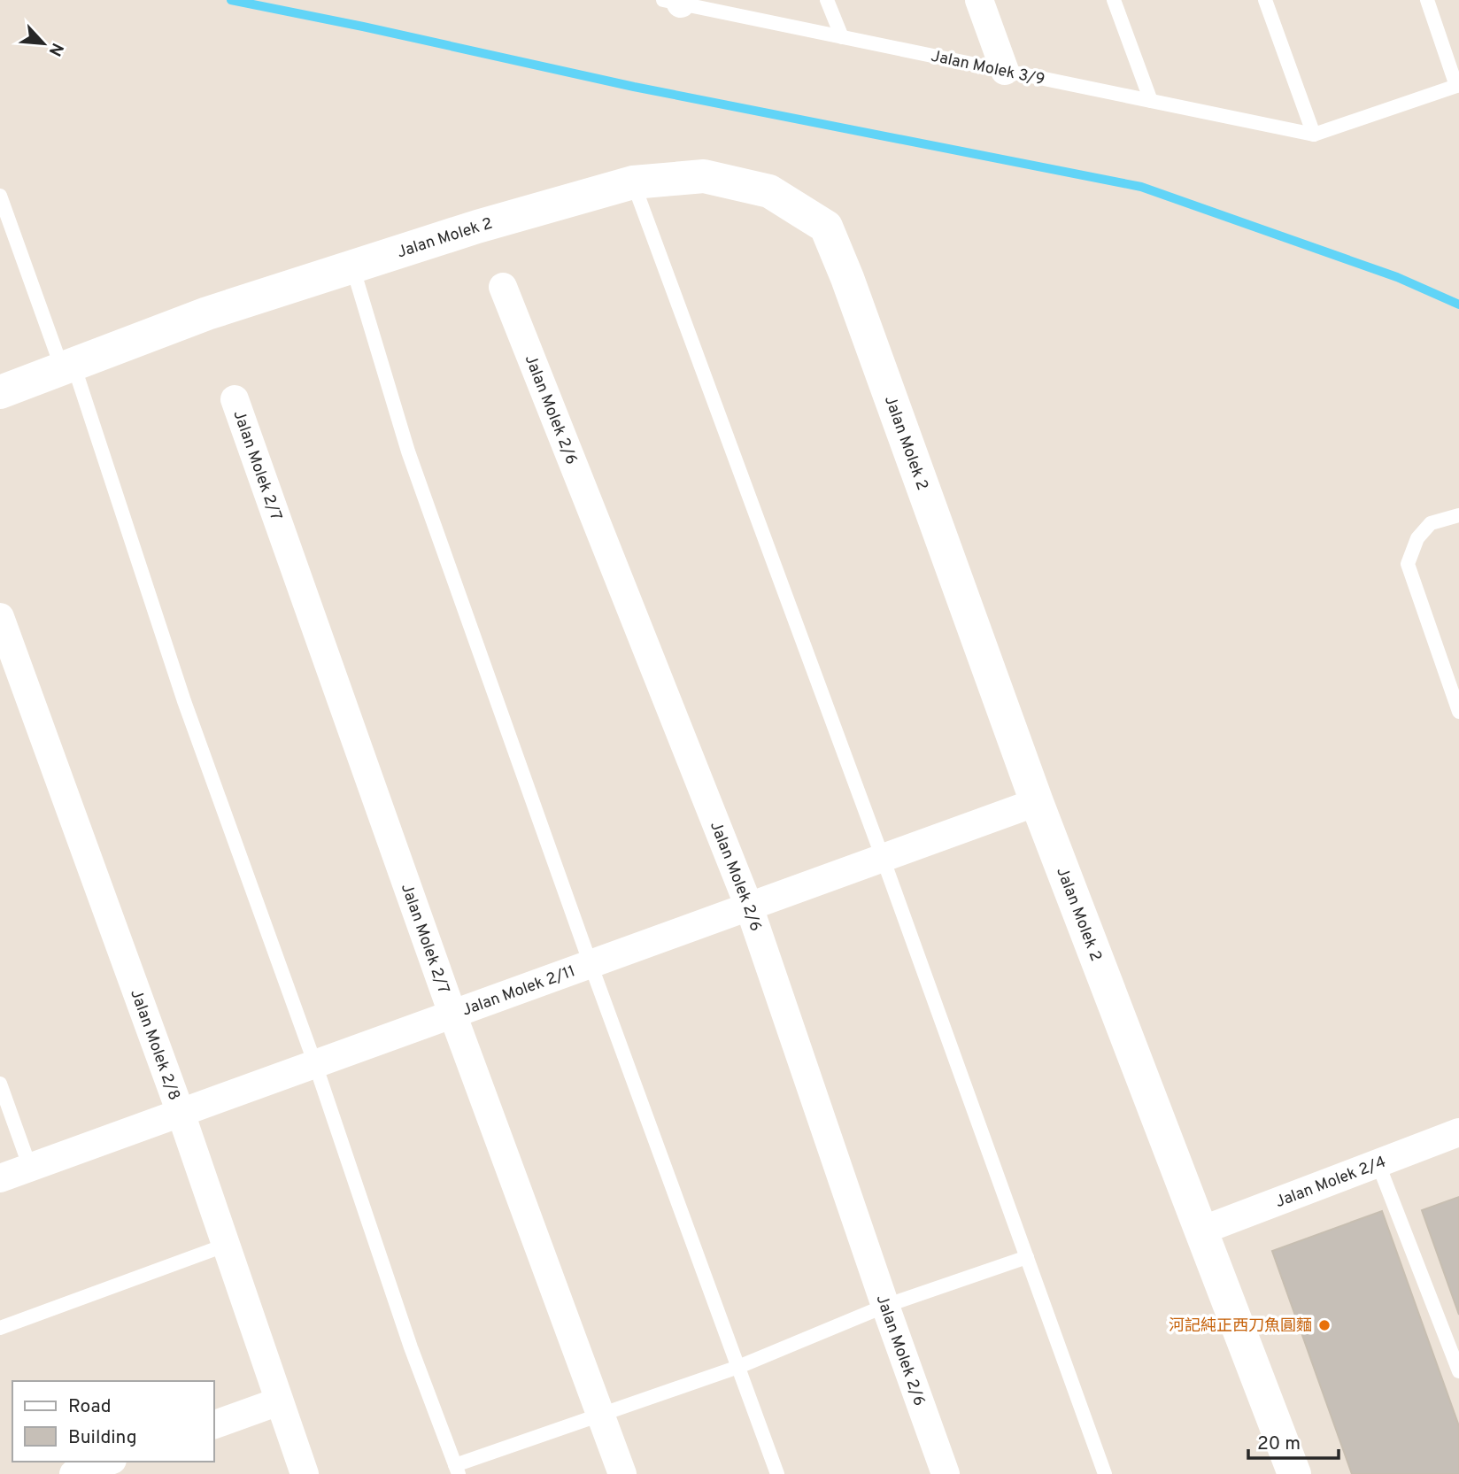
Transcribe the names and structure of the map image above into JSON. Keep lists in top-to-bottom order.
{
  "streets": {
    "street": [
      "Jalan Molek 2",
      "Jalan Molek 2/6",
      "Jalan Molek 2/7",
      "Jalan Molek 2/11",
      "Jalan Molek 2/8",
      "Jalan Molek 2/4"
    ],
    "lane": ["Jalan Molek 3/9"]
  },
  "crossings": [
    ["Jalan Molek 2", "Jalan Molek 2/11"],
    ["Jalan Molek 2", "Jalan Molek 2/4"],
    ["Jalan Molek 2/6", "Jalan Molek 2/11"],
    ["Jalan Molek 2/7", "Jalan Molek 2/11"],
    ["Jalan Molek 2/11", "Jalan Molek 2/8"]
  ],
  "places": ["河記純正西刀魚圓麵"],
  "legend": ["Road", "Building"],
  "scale_bar": "20 m",
  "north": "bottom right"
}
